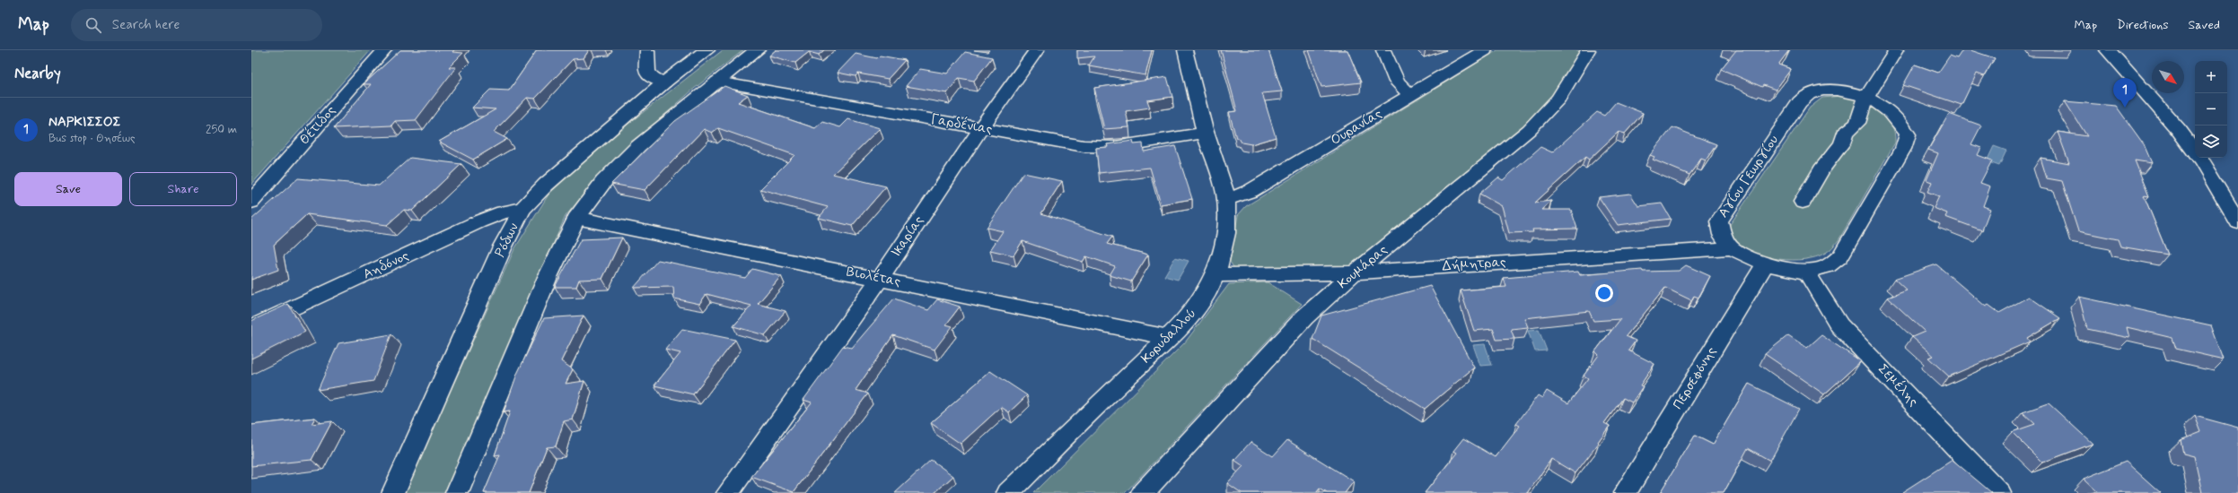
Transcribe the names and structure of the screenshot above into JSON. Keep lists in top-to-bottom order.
{
  "streets": {
    "street": [
      "Γαρδένιας",
      "Θέτιδος",
      "Ουρανίας",
      "Αγίου Γεωργίου",
      "Ικαρίας",
      "Ρόδων",
      "Δήμητρας",
      "Αηδόνος",
      "Κουμάρας",
      "Βιολέτας",
      "Κορυδαλλού",
      "Περσεφόνης",
      "Σεμέλης"
    ]
  },
  "crossings": [
    ["Γαρδένιας", "Ικαρίας"],
    ["Γαρδένιας", "Κορυδαλλού"],
    ["Ουρανίας", "Κορυδαλλού"],
    ["Αγίου Γεωργίου", "Δήμητρας"],
    ["Αγίου Γεωργίου", "Περσεφόνης"],
    ["Αγίου Γεωργίου", "Σεμέλης"],
    ["Ικαρίας", "Βιολέτας"],
    ["Ρόδων", "Αηδόνος"],
    ["Δήμητρας", "Κουμάρας"],
    ["Δήμητρας", "Κορυδαλλού"],
    ["Βιολέτας", "Κορυδαλλού"]
  ],
  "north": "bottom right",
  "page": {
    "header": "Map",
    "search": "Search here",
    "nav": ["Map", "Directions", "Saved"],
    "heading": "Nearby",
    "map_buttons": ["+", "−"],
    "pins": "1",
    "list": [
      {
        "mark": "1",
        "name": "ΝΑΡΚΙΣΣΟΣ",
        "note": "Bus stop · Θησέως",
        "value": "250 m"
      }
    ],
    "buttons": ["Save", "Share"]
  }
}
